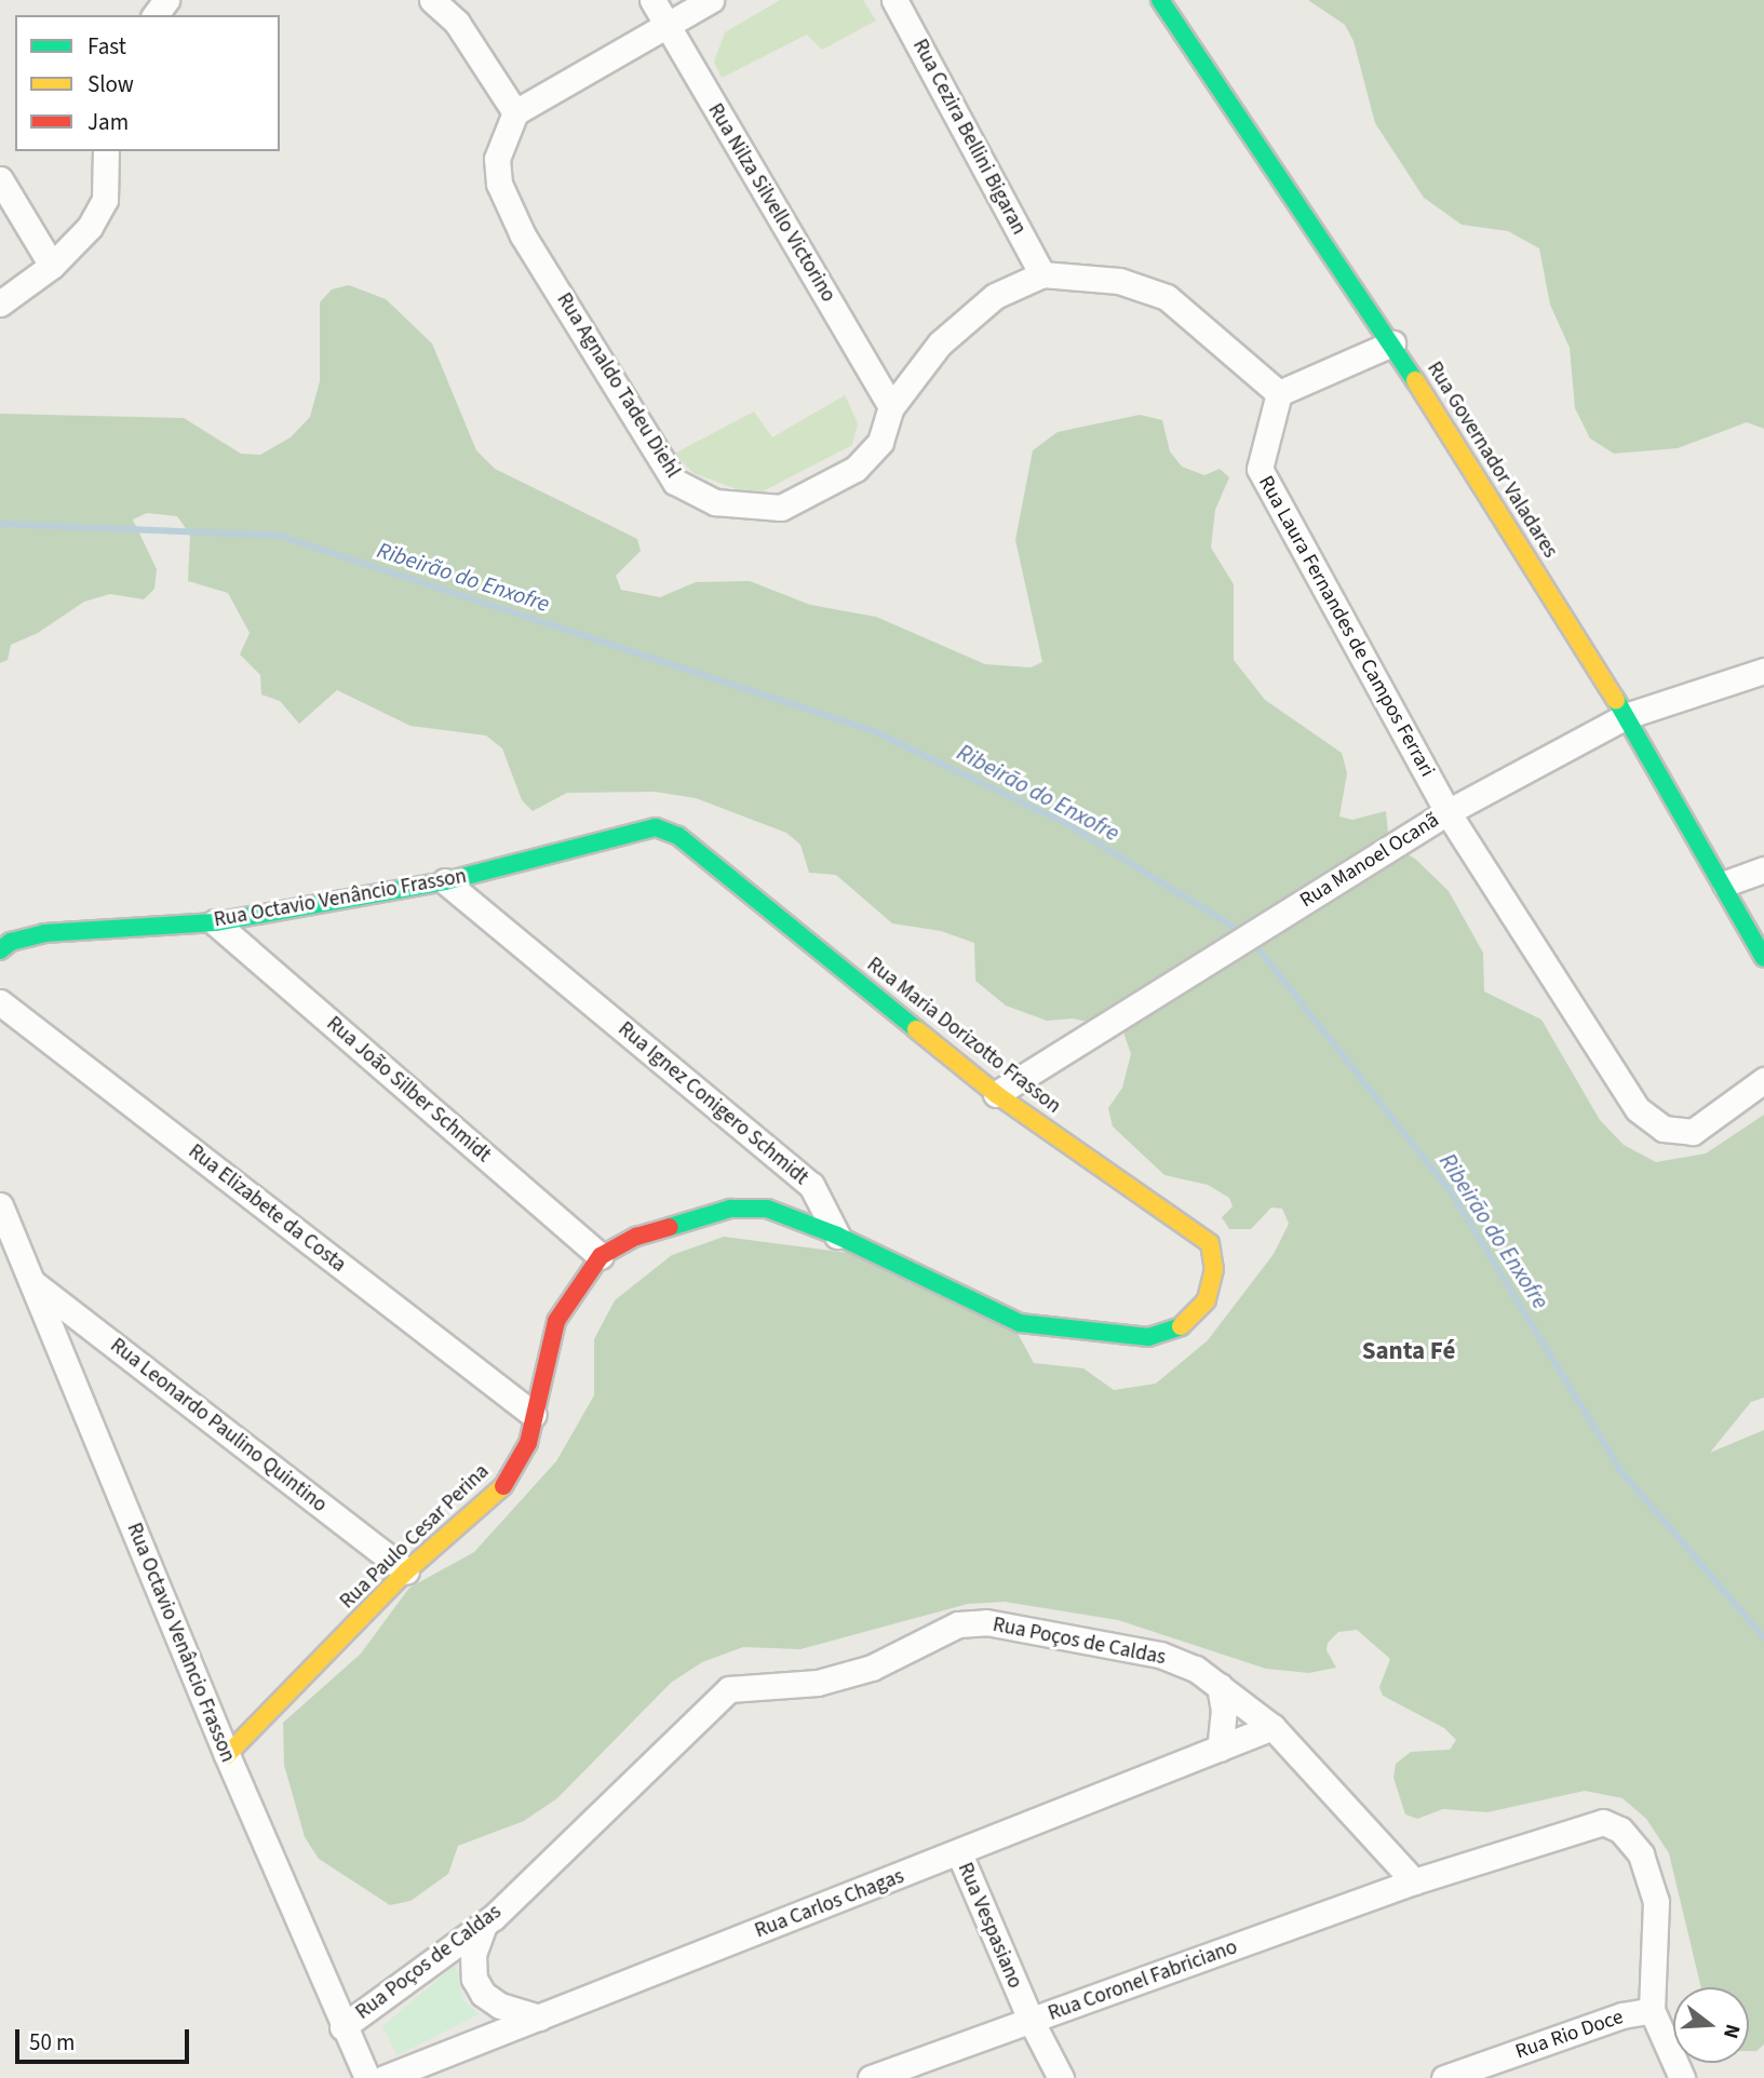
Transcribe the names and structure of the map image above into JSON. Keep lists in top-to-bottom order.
{
  "streets": {
    "street": [
      "Rua Cezira Bellini Bigaran",
      "Rua Nilza Silvello Victorino",
      "Rua Agnaldo Tadeu Diehl",
      "Rua Governador Valadares",
      "Rua Laura Fernandes de Campos Ferrari",
      "Rua Manoel Ocanã",
      "Rua Octavio Venâncio Frasson",
      "Rua Maria Dorizotto Frasson",
      "Rua João Silber Schmidt",
      "Rua Ignez Conigero Schmidt",
      "Rua Elizabete da Costa",
      "Rua Leonardo Paulino Quintino",
      "Rua Paulo Cesar Perina",
      "Rua Poços de Caldas",
      "Rua Carlos Chagas",
      "Rua Vespasiano",
      "Rua Coronel Fabriciano",
      "Rua Rio Doce"
    ]
  },
  "crossings": [
    ["Rua Cezira Bellini Bigaran", "Rua Agnaldo Tadeu Diehl"],
    ["Rua Nilza Silvello Victorino", "Rua Agnaldo Tadeu Diehl"],
    ["Rua Agnaldo Tadeu Diehl", "Rua Laura Fernandes de Campos Ferrari"],
    ["Rua Governador Valadares", "Rua Manoel Ocanã"],
    ["Rua Laura Fernandes de Campos Ferrari", "Rua Manoel Ocanã"],
    ["Rua Manoel Ocanã", "Rua Maria Dorizotto Frasson"],
    ["Rua Octavio Venâncio Frasson", "Rua Maria Dorizotto Frasson"],
    ["Rua Octavio Venâncio Frasson", "Rua João Silber Schmidt"],
    ["Rua Octavio Venâncio Frasson", "Rua Ignez Conigero Schmidt"],
    ["Rua Octavio Venâncio Frasson", "Rua Leonardo Paulino Quintino"],
    ["Rua Octavio Venâncio Frasson", "Rua Paulo Cesar Perina"],
    ["Rua Octavio Venâncio Frasson", "Rua Poços de Caldas"],
    ["Rua Maria Dorizotto Frasson", "Rua Ignez Conigero Schmidt"],
    ["Rua João Silber Schmidt", "Rua Paulo Cesar Perina"],
    ["Rua Elizabete da Costa", "Rua Paulo Cesar Perina"],
    ["Rua Leonardo Paulino Quintino", "Rua Paulo Cesar Perina"],
    ["Rua Poços de Caldas", "Rua Carlos Chagas"],
    ["Rua Poços de Caldas", "Rua Coronel Fabriciano"],
    ["Rua Carlos Chagas", "Rua Vespasiano"],
    ["Rua Vespasiano", "Rua Coronel Fabriciano"]
  ],
  "districts": ["Santa Fé"],
  "water": ["Ribeirão do Enxofre"],
  "legend": ["Fast", "Slow", "Jam"],
  "scale_bar": "50 m",
  "north": "right"
}
